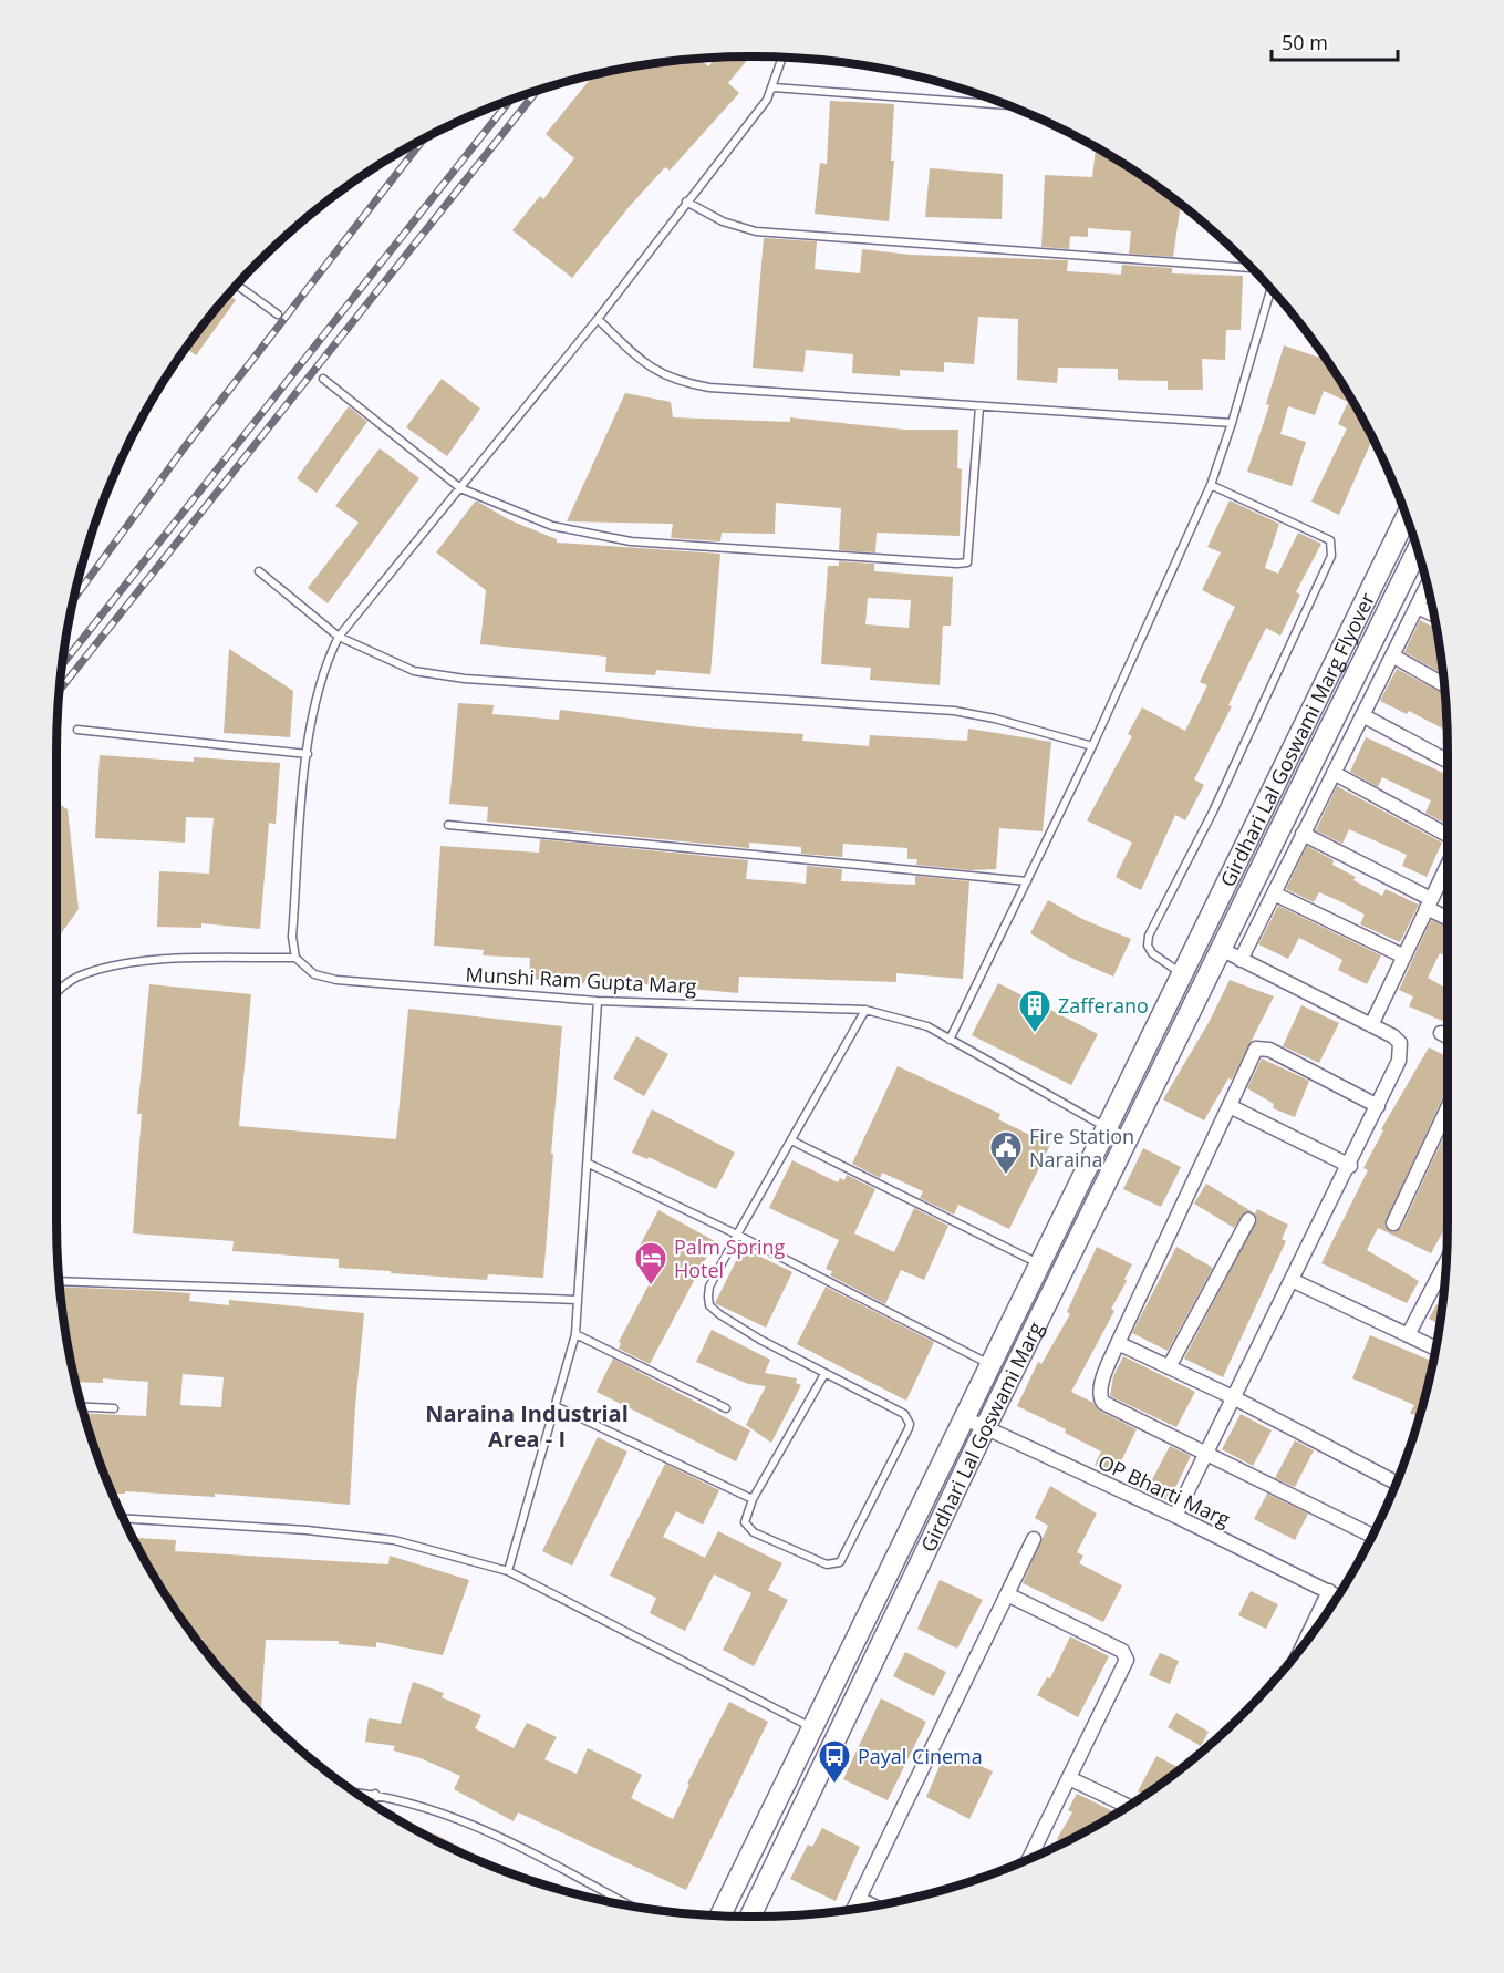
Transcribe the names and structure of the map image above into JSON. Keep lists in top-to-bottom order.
{
  "streets": {
    "main road": ["Girdhari Lal Goswami Marg Flyover", "Girdhari Lal Goswami Marg"],
    "street": ["OP Bharti Marg"],
    "lane": ["Munshi Ram Gupta Marg"]
  },
  "crossings": [
    ["Girdhari Lal Goswami Marg Flyover", "Girdhari Lal Goswami Marg"],
    ["Munshi Ram Gupta Marg", "Girdhari Lal Goswami Marg"],
    ["Girdhari Lal Goswami Marg", "OP Bharti Marg"]
  ],
  "districts": ["Naraina Industrial Area - I"],
  "places": {
    "building": ["Zafferano"],
    "public building": ["Fire Station Naraina"],
    "hotel": ["Palm Spring Hotel"],
    "bus stop": ["Payal Cinema"]
  },
  "scale_bar": "50 m"
}
